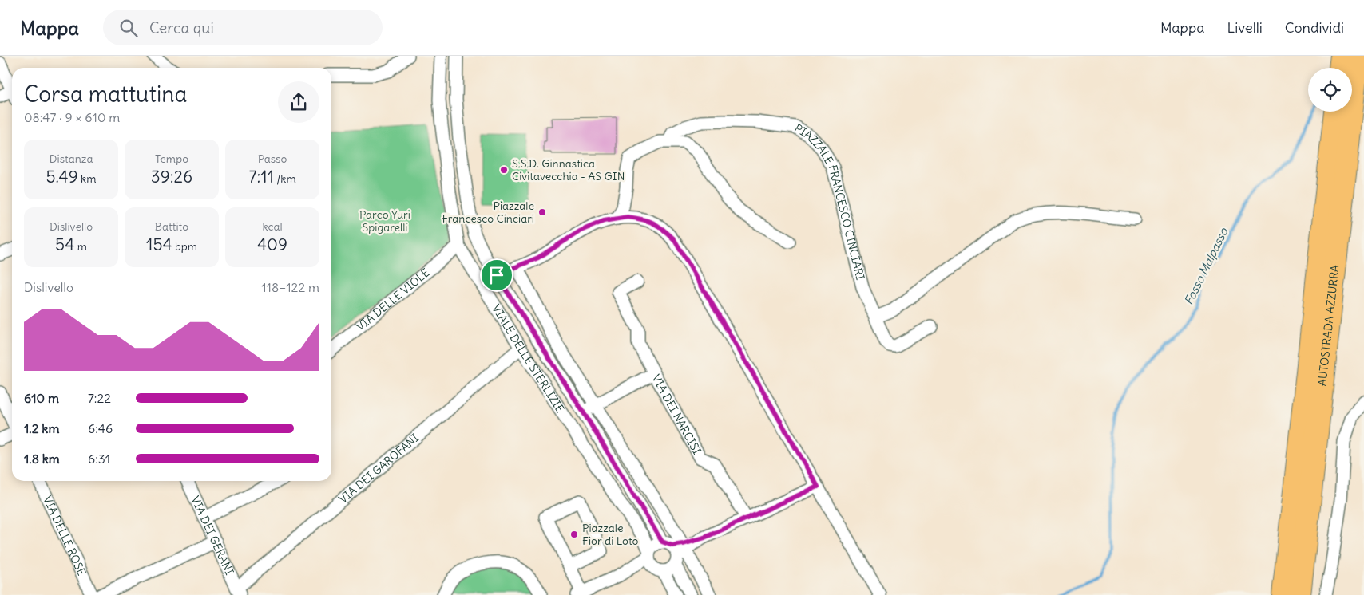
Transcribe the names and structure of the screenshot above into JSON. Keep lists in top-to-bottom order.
{
  "streets": {
    "highway": ["AUTOSTRADA AZZURRA"],
    "street": [
      "PIAZZALE FRANCESCO CINCIARI",
      "VIA DELLE VIOLE",
      "VIALE DELLE STERLIZIE",
      "VIA DEI NARCISI",
      "VIA DEI GAROFANI",
      "VIA DELLE ROSE",
      "VIA DEI GERANI"
    ]
  },
  "crossings": [
    ["VIA DELLE VIOLE", "VIALE DELLE STERLIZIE"],
    ["VIALE DELLE STERLIZIE", "VIA DEI NARCISI"],
    ["VIALE DELLE STERLIZIE", "VIA DEI GAROFANI"],
    ["VIA DEI GAROFANI", "VIA DEI GERANI"]
  ],
  "water": ["Fosso Malpasso"],
  "parks": ["Parco Yuri Spigarelli"],
  "places": ["S.S.D. Ginnastica Civitavecchia - AS GIN", "Piazzale Francesco Cinciari", "Piazzale Fior di Loto"],
  "page": {
    "header": "Mappa",
    "search": "Cerca qui",
    "nav": ["Mappa", "Livelli", "Condividi"],
    "heading": ["Corsa mattutina", "08:47 · 9 × 610 m"],
    "stats": [
      ["Distanza", "5.49 km"],
      ["Tempo", "39:26"],
      ["Passo", "7:11 /km"],
      ["Dislivello", "54 m"],
      ["Battito", "154 bpm"],
      ["kcal", "409"]
    ],
    "chart": ["Dislivello", "118–122 m"],
    "list": [
      {
        "name": "610 m",
        "note": "7:22"
      },
      {
        "name": "1.2 km",
        "note": "6:46"
      },
      {
        "name": "1.8 km",
        "note": "6:31"
      }
    ]
  }
}
